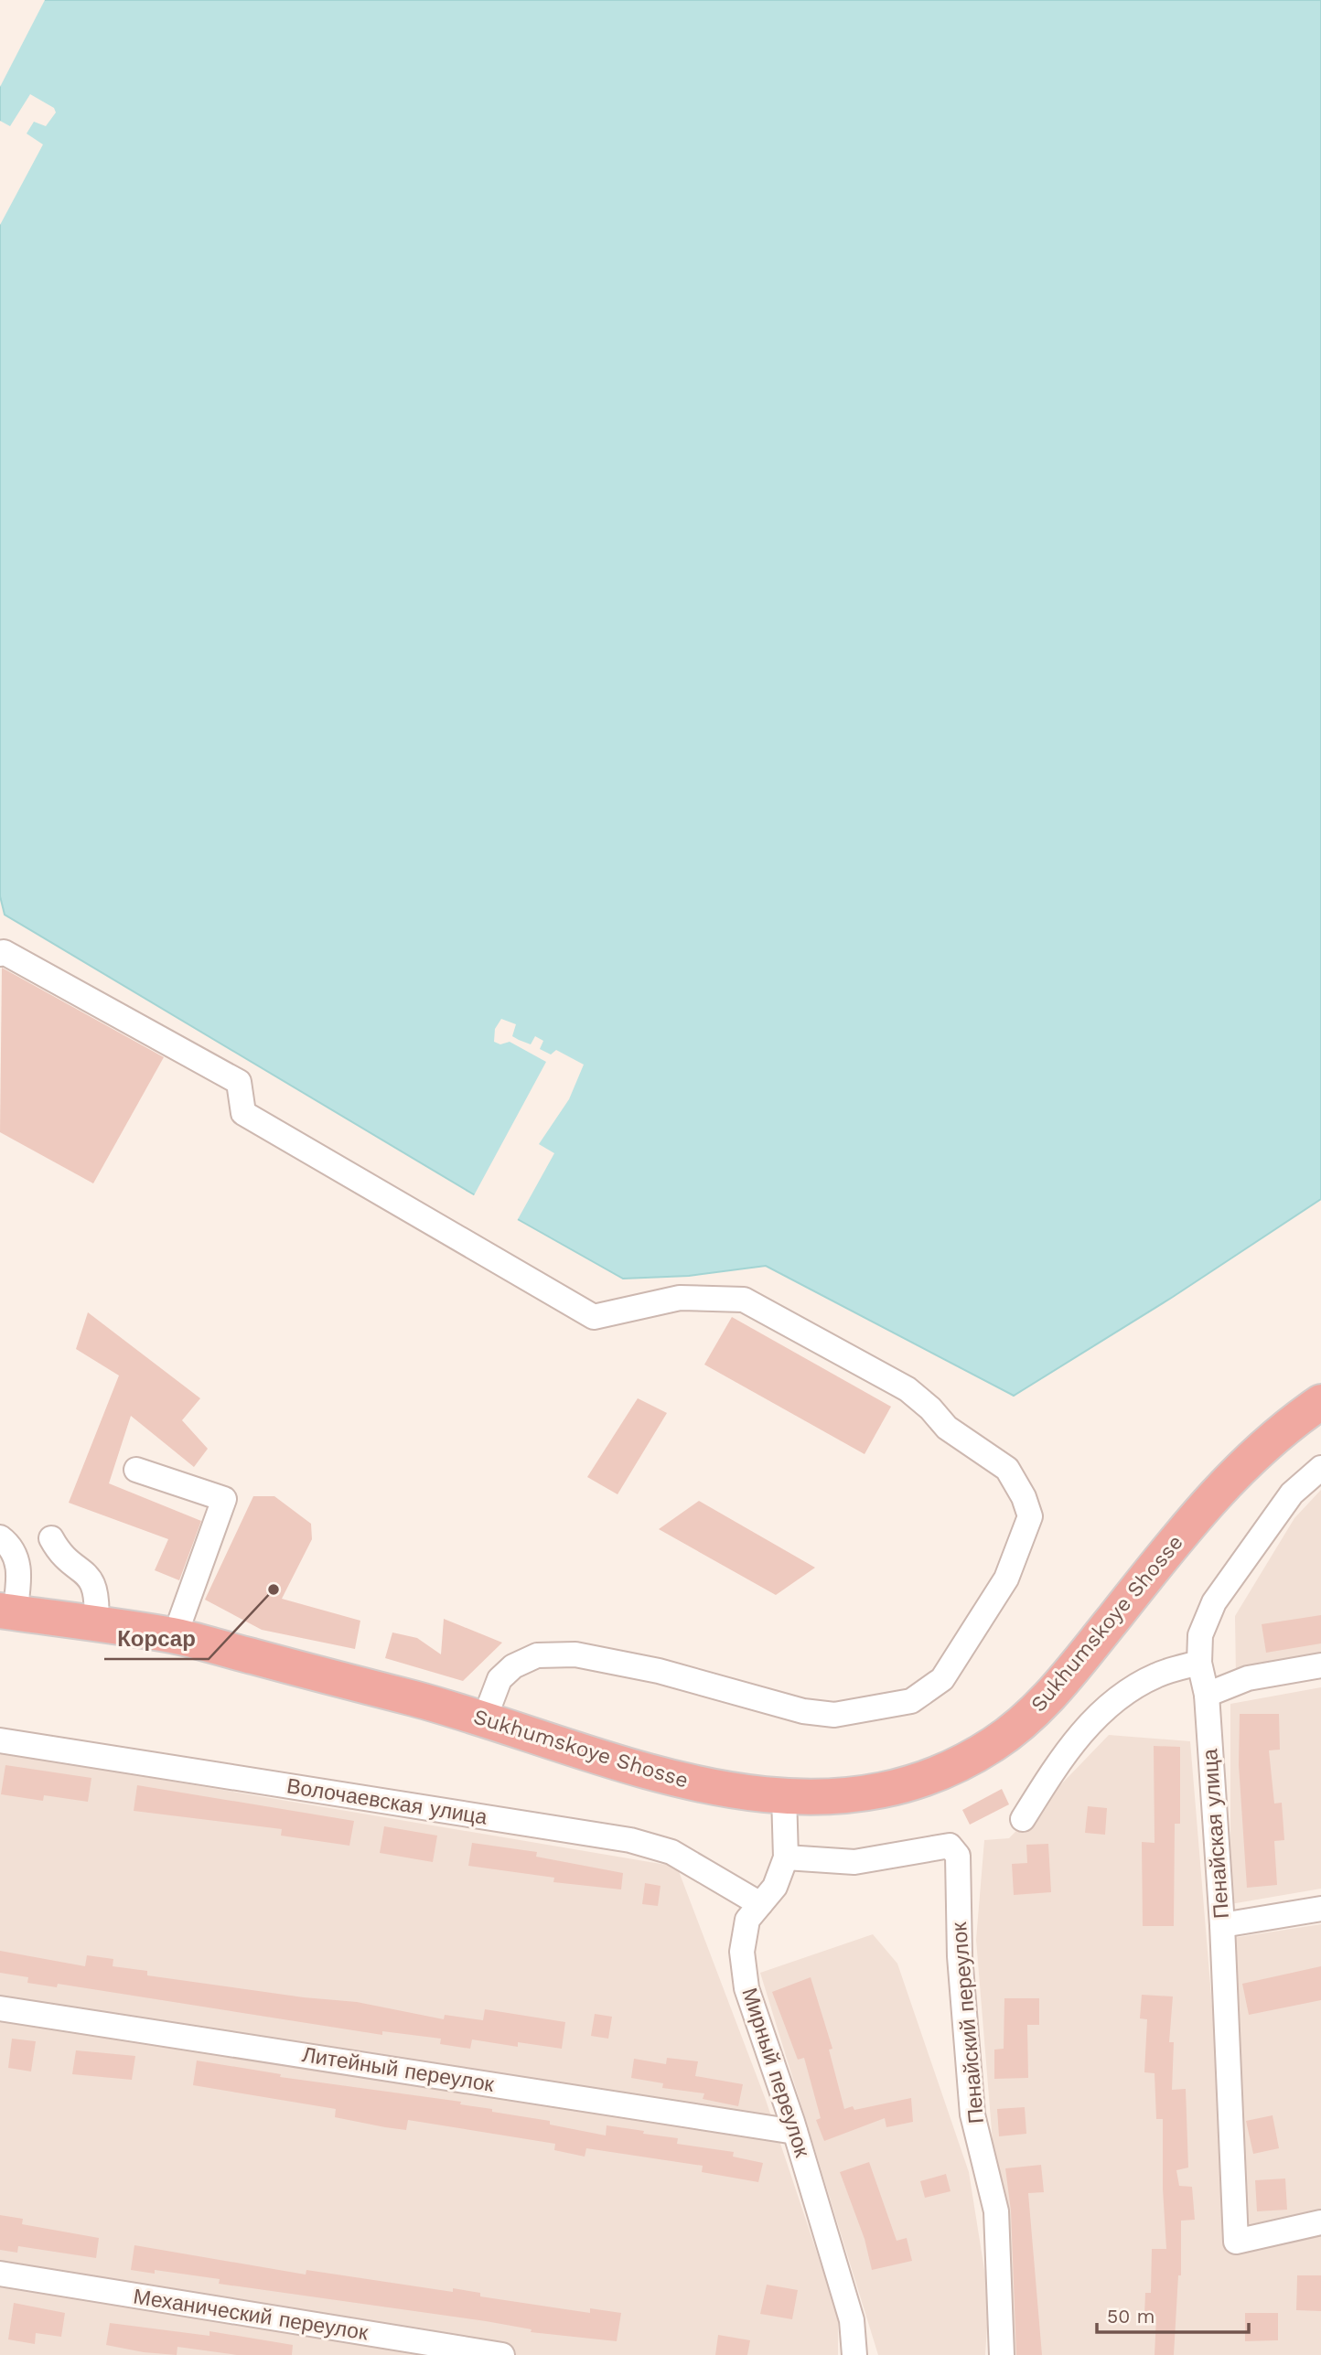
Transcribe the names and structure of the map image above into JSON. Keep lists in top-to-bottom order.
{
  "streets": {
    "highway": ["Sukhumskoye Shosse"],
    "street": [
      "Волочаевская улица",
      "Пенайская улица",
      "Пенайский переулок",
      "Литейный переулок",
      "Мирный переулок",
      "Механический переулок"
    ]
  },
  "crossings": [
    ["Sukhumskoye Shosse", "Мирный переулок"],
    ["Волочаевская улица", "Мирный переулок"],
    ["Пенайский переулок", "Мирный переулок"],
    ["Литейный переулок", "Мирный переулок"]
  ],
  "places": ["Корсар"],
  "scale_bar": "50 m"
}
